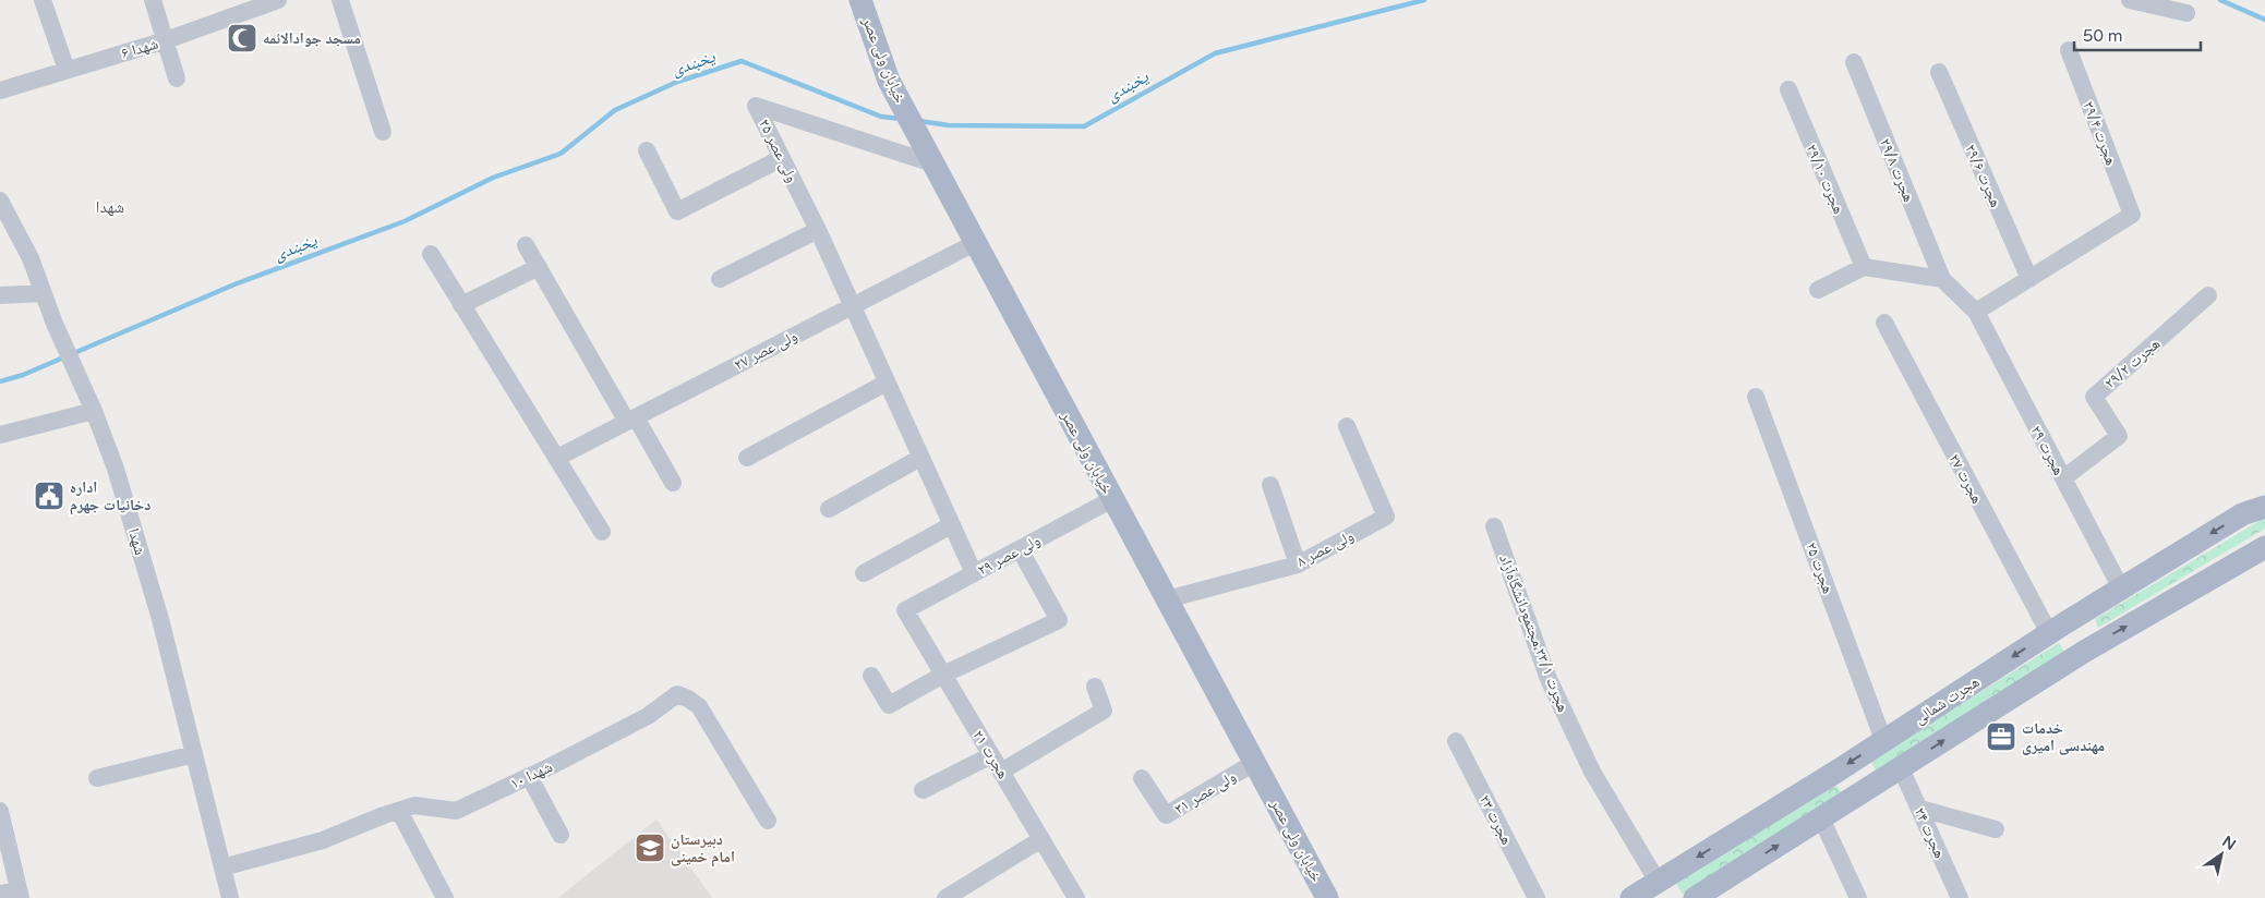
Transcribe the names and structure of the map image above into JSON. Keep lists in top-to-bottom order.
{
  "streets": {
    "main road": ["خیابان ولی عصر", "هجرت شمالی"],
    "street": [
      "شهدا ۶",
      "هجرت ۲۹/۴",
      "ولی عصر ۲۵",
      "هجرت ۲۹/۸",
      "هجرت ۲۹/۶",
      "هجرت ۲۹/۱۰",
      "ولی عصر ۲۷",
      "هجرت ۲۹/۲",
      "هجرت ۲۹",
      "هجرت ۲۷",
      "شهدا",
      "ولی عصر ۸",
      "ولی عصر ۲۹",
      "هجرت ۲۵",
      "هجرت ۲۳/۱،مجتمع‌دانشگاه‌آزاد",
      "هجرت ۲۱",
      "شهدا ۱۰",
      "ولی عصر ۳۱",
      "هجرت ۲۳",
      "هجرت ۲۴"
    ]
  },
  "crossings": [
    ["خیابان ولی عصر", "ولی عصر ۲۵"],
    ["خیابان ولی عصر", "ولی عصر ۲۷"],
    ["خیابان ولی عصر", "ولی عصر ۸"],
    ["خیابان ولی عصر", "ولی عصر ۲۹"],
    ["خیابان ولی عصر", "ولی عصر ۳۱"],
    ["هجرت ۲۹/۴", "هجرت ۲۹/۶"],
    ["ولی عصر ۲۵", "ولی عصر ۲۷"],
    ["ولی عصر ۲۵", "ولی عصر ۲۹"],
    ["هجرت ۲۹/۸", "هجرت ۲۹"],
    ["هجرت ۲۹/۲", "هجرت ۲۹"],
    ["هجرت ۲۹", "هجرت شمالی"],
    ["هجرت ۲۷", "هجرت شمالی"],
    ["شهدا", "شهدا ۱۰"],
    ["ولی عصر ۲۹", "هجرت ۲۱"],
    ["هجرت ۲۵", "هجرت شمالی"],
    ["هجرت ۲۳/۱،مجتمع‌دانشگاه‌آزاد", "هجرت شمالی"]
  ],
  "districts": ["شهدا"],
  "water": ["یخبندی"],
  "places": {
    "mosque": ["مسجد جوادالائمه"],
    "public building": ["اداره دخانیات جهرم"],
    "office": ["خدمات مهندسی امیری"],
    "school or university": ["دبیرستان امام خمینی"]
  },
  "scale_bar": "50 m",
  "north": "top right"
}
